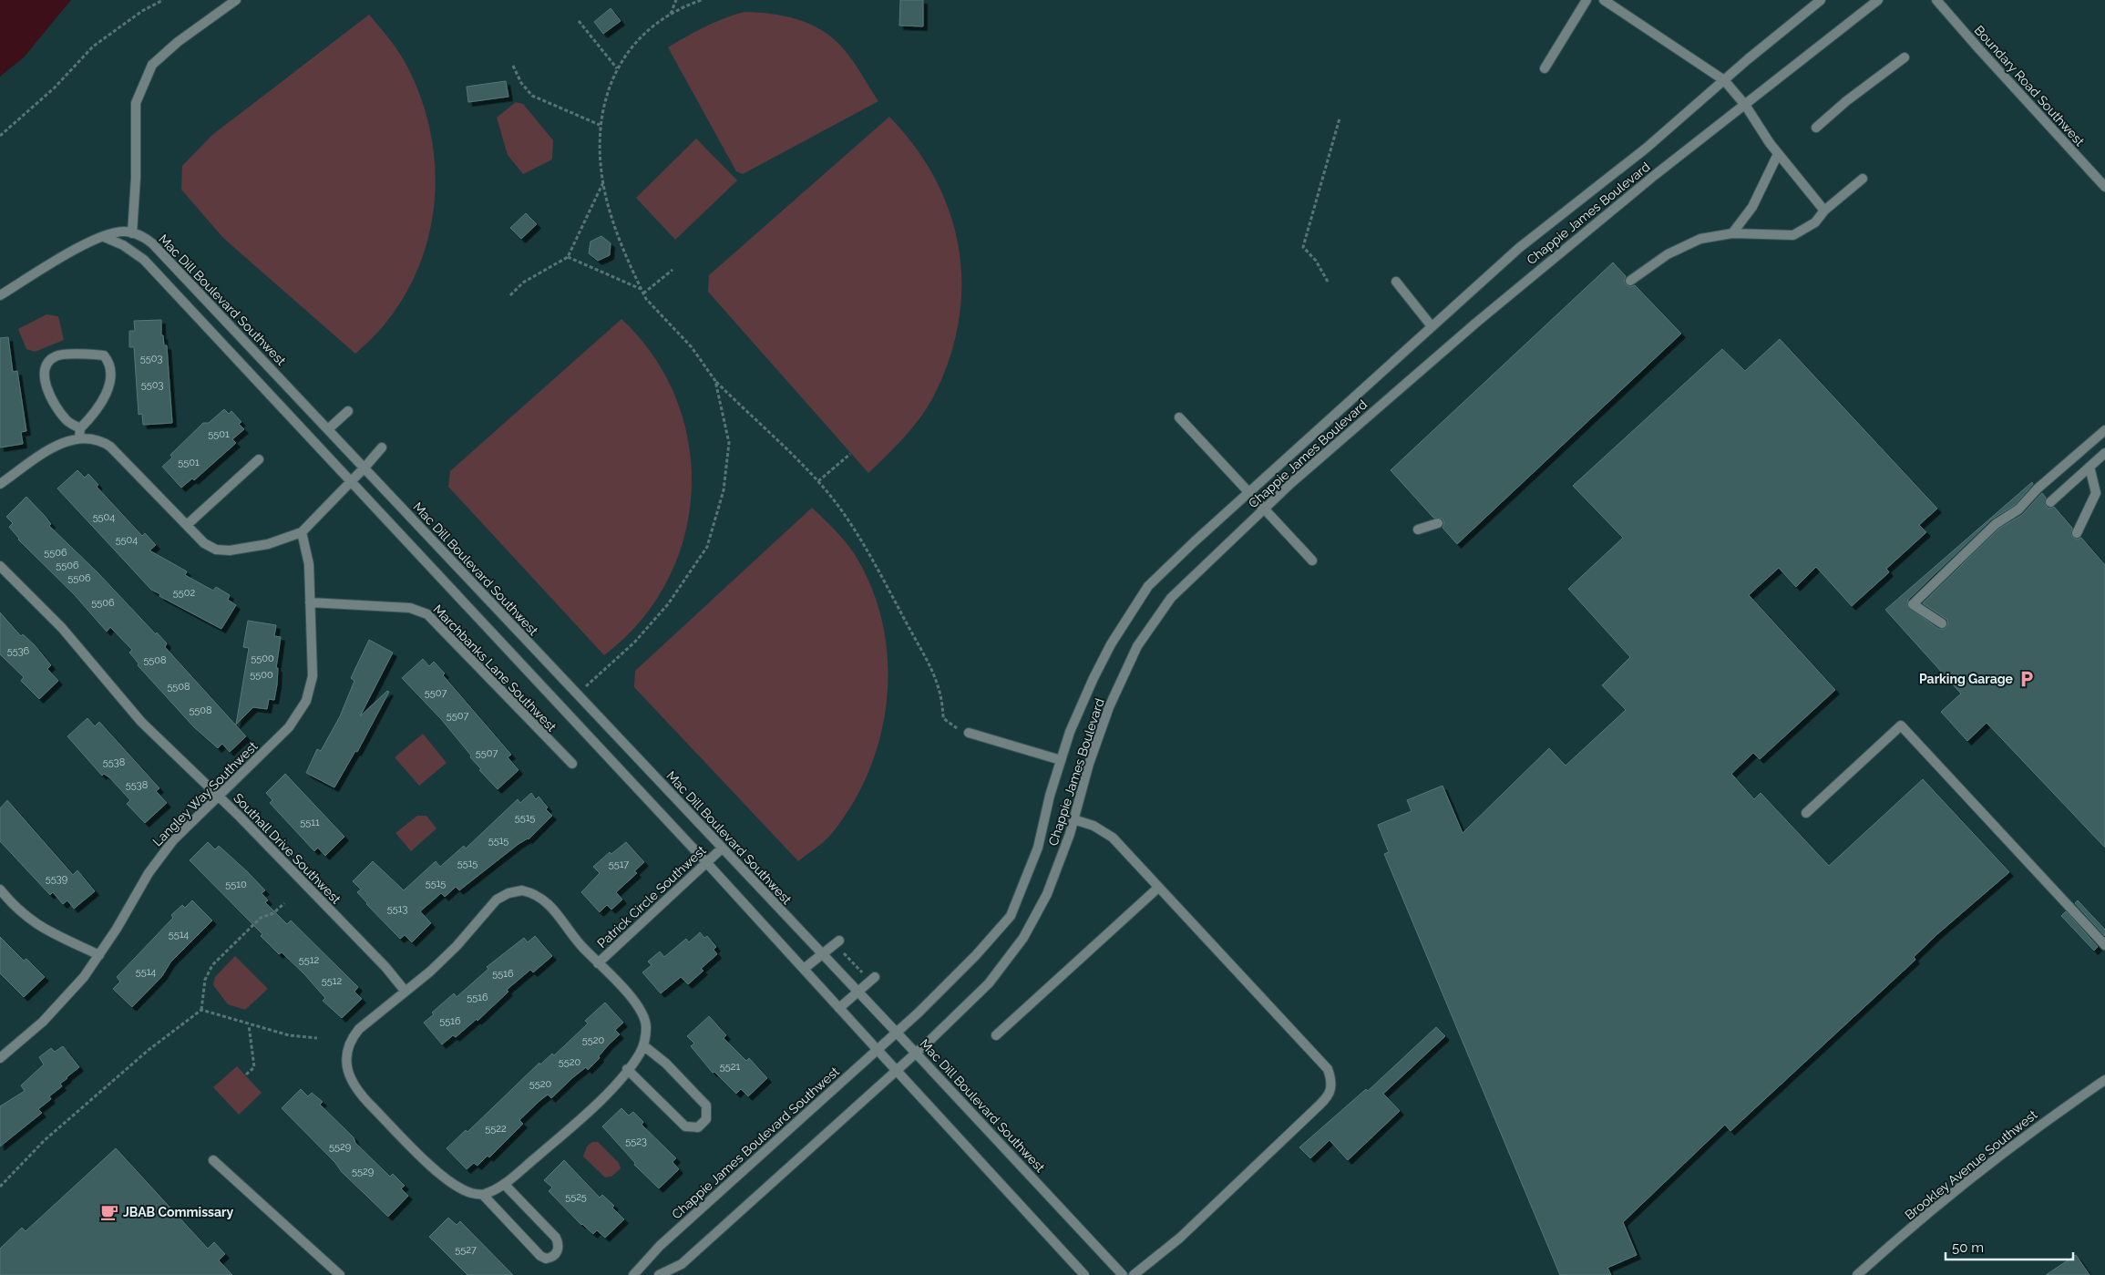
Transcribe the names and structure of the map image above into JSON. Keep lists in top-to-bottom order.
{
  "streets": {
    "street": [
      "Boundary Road Southwest",
      "Chappie James Boulevard",
      "Mac Dill Boulevard Southwest",
      "Marchbanks Lane Southwest",
      "Langley Way Southwest",
      "Southall Drive Southwest",
      "Patrick Circle Southwest",
      "Chappie James Boulevard Southwest",
      "Brookley Avenue Southwest"
    ]
  },
  "crossings": [
    ["Chappie James Boulevard", "Mac Dill Boulevard Southwest"],
    ["Chappie James Boulevard", "Chappie James Boulevard Southwest"],
    ["Mac Dill Boulevard Southwest", "Patrick Circle Southwest"],
    ["Mac Dill Boulevard Southwest", "Chappie James Boulevard Southwest"],
    ["Marchbanks Lane Southwest", "Langley Way Southwest"],
    ["Langley Way Southwest", "Southall Drive Southwest"],
    ["Southall Drive Southwest", "Patrick Circle Southwest"]
  ],
  "places": {
    "parking": ["Parking Garage"],
    "cafe": ["JBAB Commissary"]
  },
  "house_numbers": [
    "5503",
    "5503",
    "5501",
    "5501",
    "5504",
    "5504",
    "5506",
    "5506",
    "5506",
    "5502",
    "5506",
    "5536",
    "5500",
    "5508",
    "5500",
    "5508",
    "5507",
    "5508",
    "5507",
    "5507",
    "5538",
    "5538",
    "5515",
    "5511",
    "5515",
    "5515",
    "5517",
    "5539",
    "5515",
    "5510",
    "5513",
    "5514",
    "5512",
    "5514",
    "5516",
    "5512",
    "5516",
    "5516",
    "5520",
    "5520",
    "5521",
    "5520",
    "5522",
    "5523",
    "5529",
    "5529",
    "5525",
    "5527"
  ],
  "scale_bar": "50 m"
}
